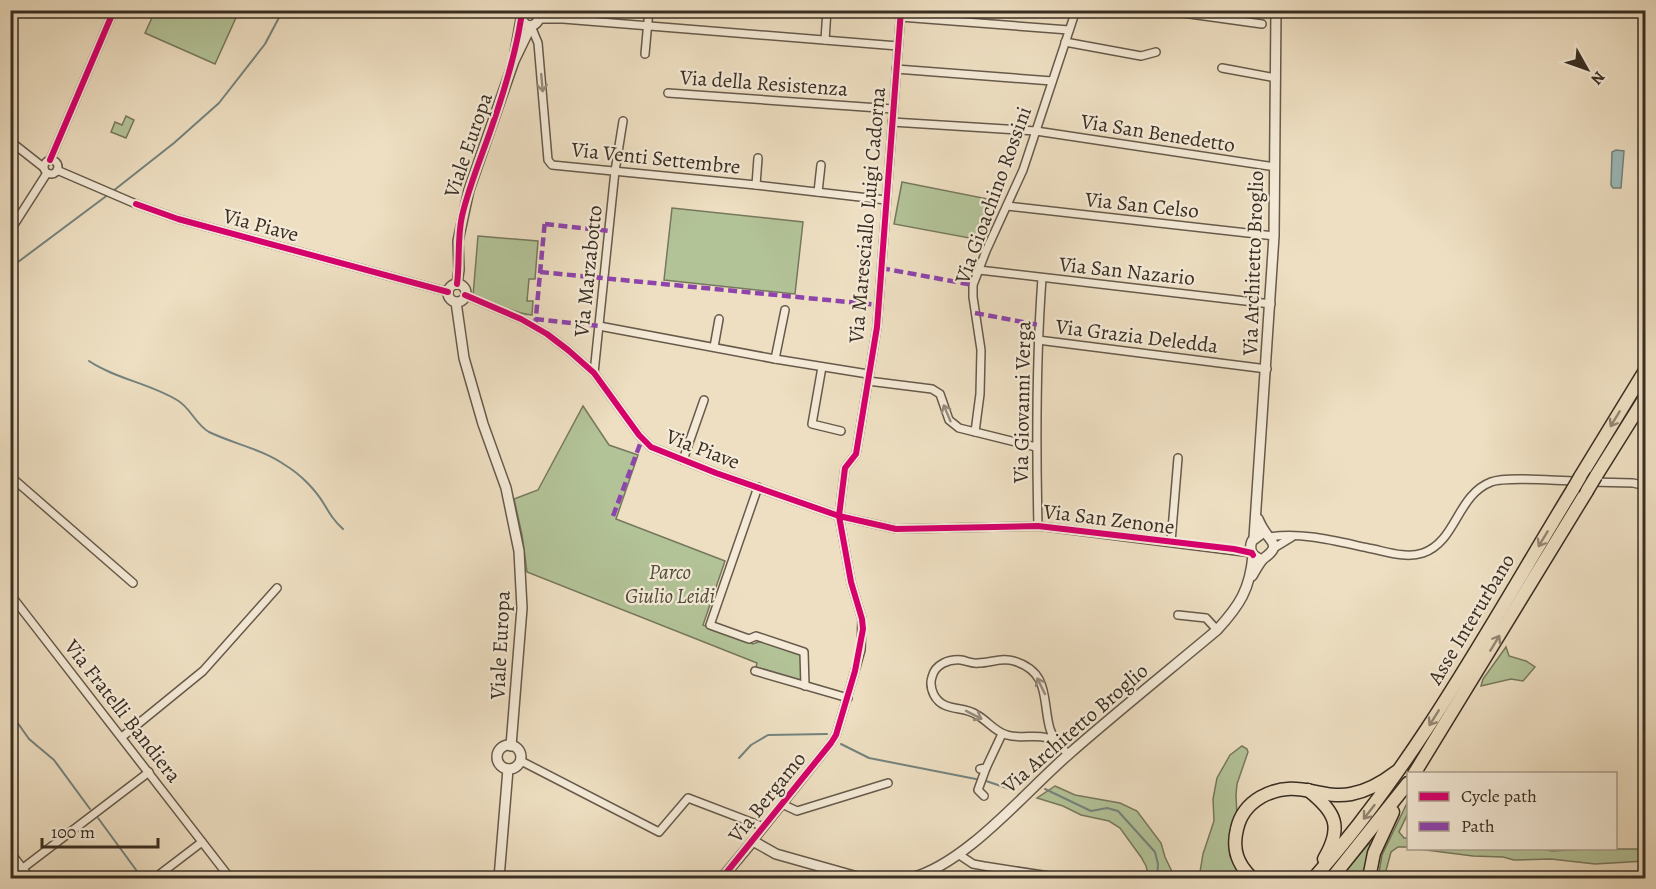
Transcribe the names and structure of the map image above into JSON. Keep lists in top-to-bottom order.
{
  "streets": {
    "highway": ["Asse Interurbano"],
    "street": [
      "Via della Resistenza",
      "Via San Benedetto",
      "Viale Europa",
      "Via Venti Settembre",
      "Via Gioachino Rossini",
      "Via San Celso",
      "Via Maresciallo Luigi Cadorna",
      "Via Piave",
      "Via Architetto Broglio",
      "Via Marzabotto",
      "Via San Nazario",
      "Via Grazia Deledda",
      "Via Giovanni Verga",
      "Via San Zenone",
      "Via Fratelli Bandiera",
      "Via Bergamo"
    ]
  },
  "crossings": [
    ["Via della Resistenza", "Via Maresciallo Luigi Cadorna"],
    ["Via San Benedetto", "Via Gioachino Rossini"],
    ["Via San Benedetto", "Via Maresciallo Luigi Cadorna"],
    ["Via San Benedetto", "Via Architetto Broglio"],
    ["Viale Europa", "Via Venti Settembre"],
    ["Viale Europa", "Via Piave"],
    ["Via Venti Settembre", "Via Maresciallo Luigi Cadorna"],
    ["Via Venti Settembre", "Via Marzabotto"],
    ["Via Gioachino Rossini", "Via San Celso"],
    ["Via Gioachino Rossini", "Via San Nazario"],
    ["Via San Celso", "Via Architetto Broglio"],
    ["Via Maresciallo Luigi Cadorna", "Via Piave"],
    ["Via Maresciallo Luigi Cadorna", "Via San Zenone"],
    ["Via Maresciallo Luigi Cadorna", "Via Bergamo"],
    ["Via Piave", "Via Marzabotto"],
    ["Via Piave", "Via San Zenone"],
    ["Via Architetto Broglio", "Via San Nazario"],
    ["Via Architetto Broglio", "Via Grazia Deledda"],
    ["Via Architetto Broglio", "Via San Zenone"],
    ["Via San Nazario", "Via Giovanni Verga"],
    ["Via Grazia Deledda", "Via Giovanni Verga"],
    ["Via Giovanni Verga", "Via San Zenone"]
  ],
  "parks": ["Parco Giulio Leidi"],
  "legend": ["Cycle path", "Path"],
  "scale_bar": "100 m",
  "north": "bottom right"
}
